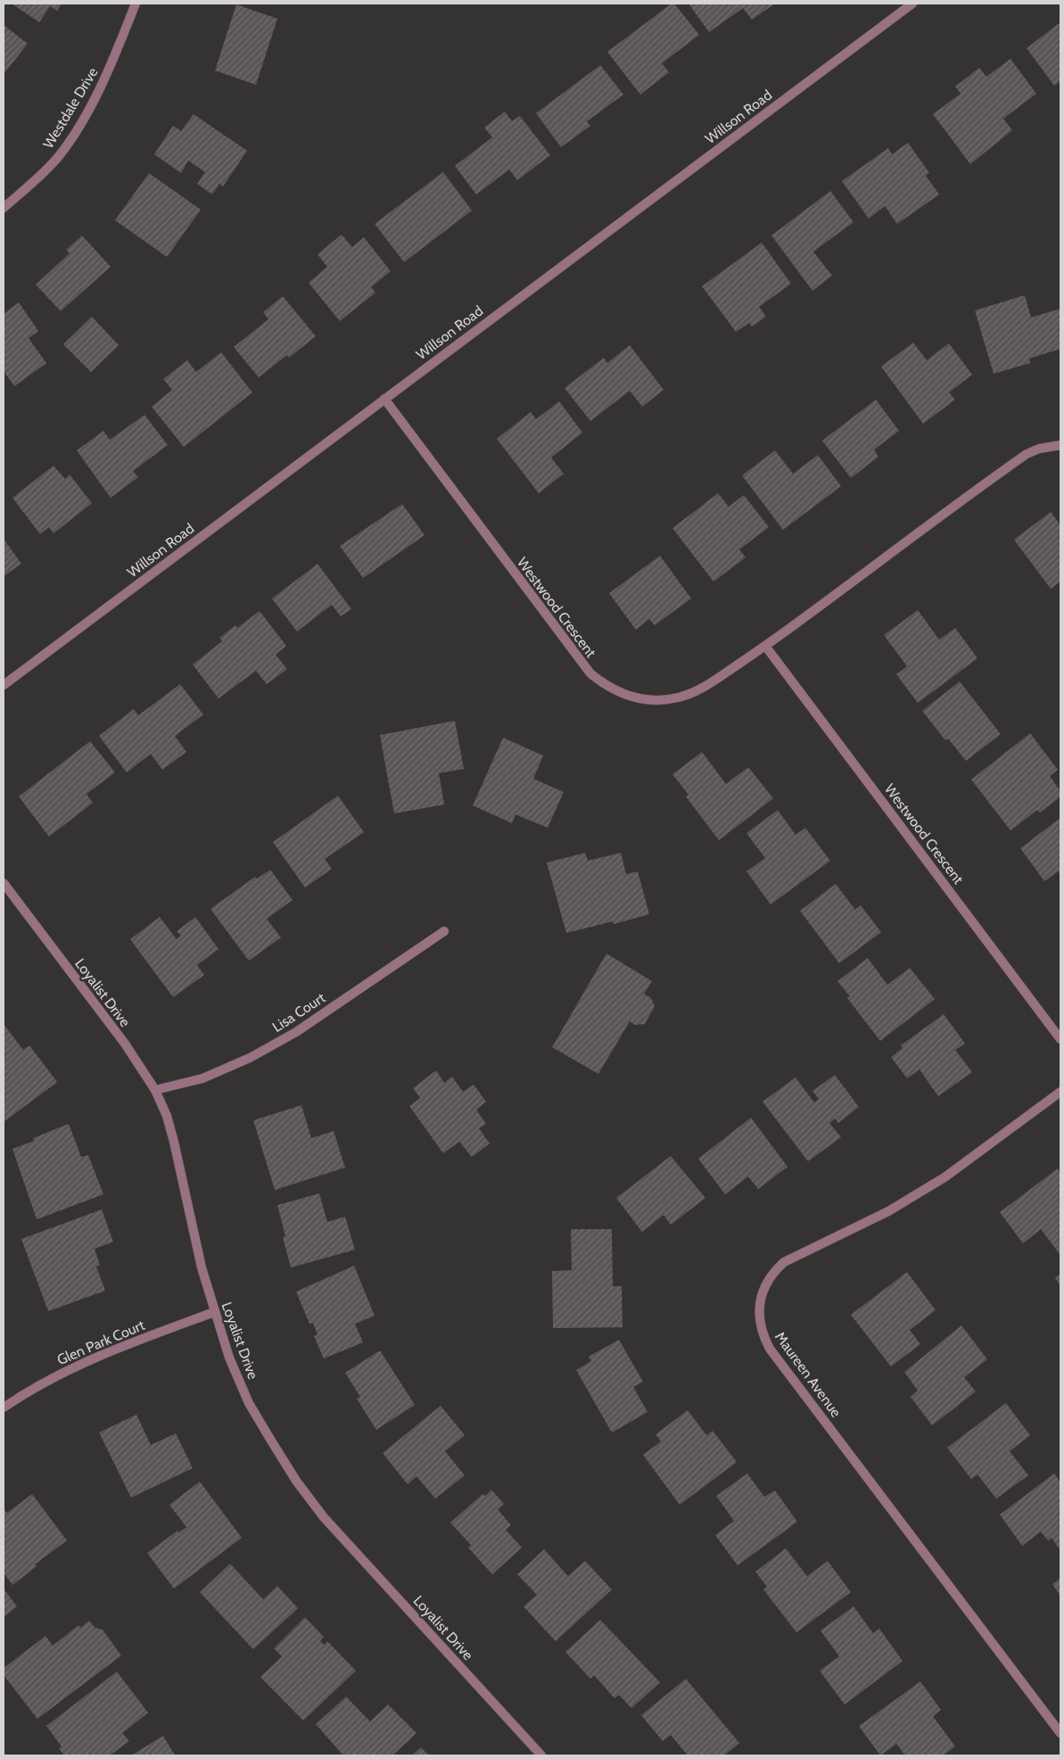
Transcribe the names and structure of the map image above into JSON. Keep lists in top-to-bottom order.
{
  "streets": {
    "street": [
      "Westdale Drive",
      "Willson Road",
      "Westwood Crescent",
      "Loyalist Drive",
      "Lisa Court",
      "Glen Park Court",
      "Maureen Avenue"
    ]
  },
  "crossings": [
    ["Willson Road", "Westwood Crescent"],
    ["Loyalist Drive", "Lisa Court"],
    ["Loyalist Drive", "Glen Park Court"]
  ]
}
